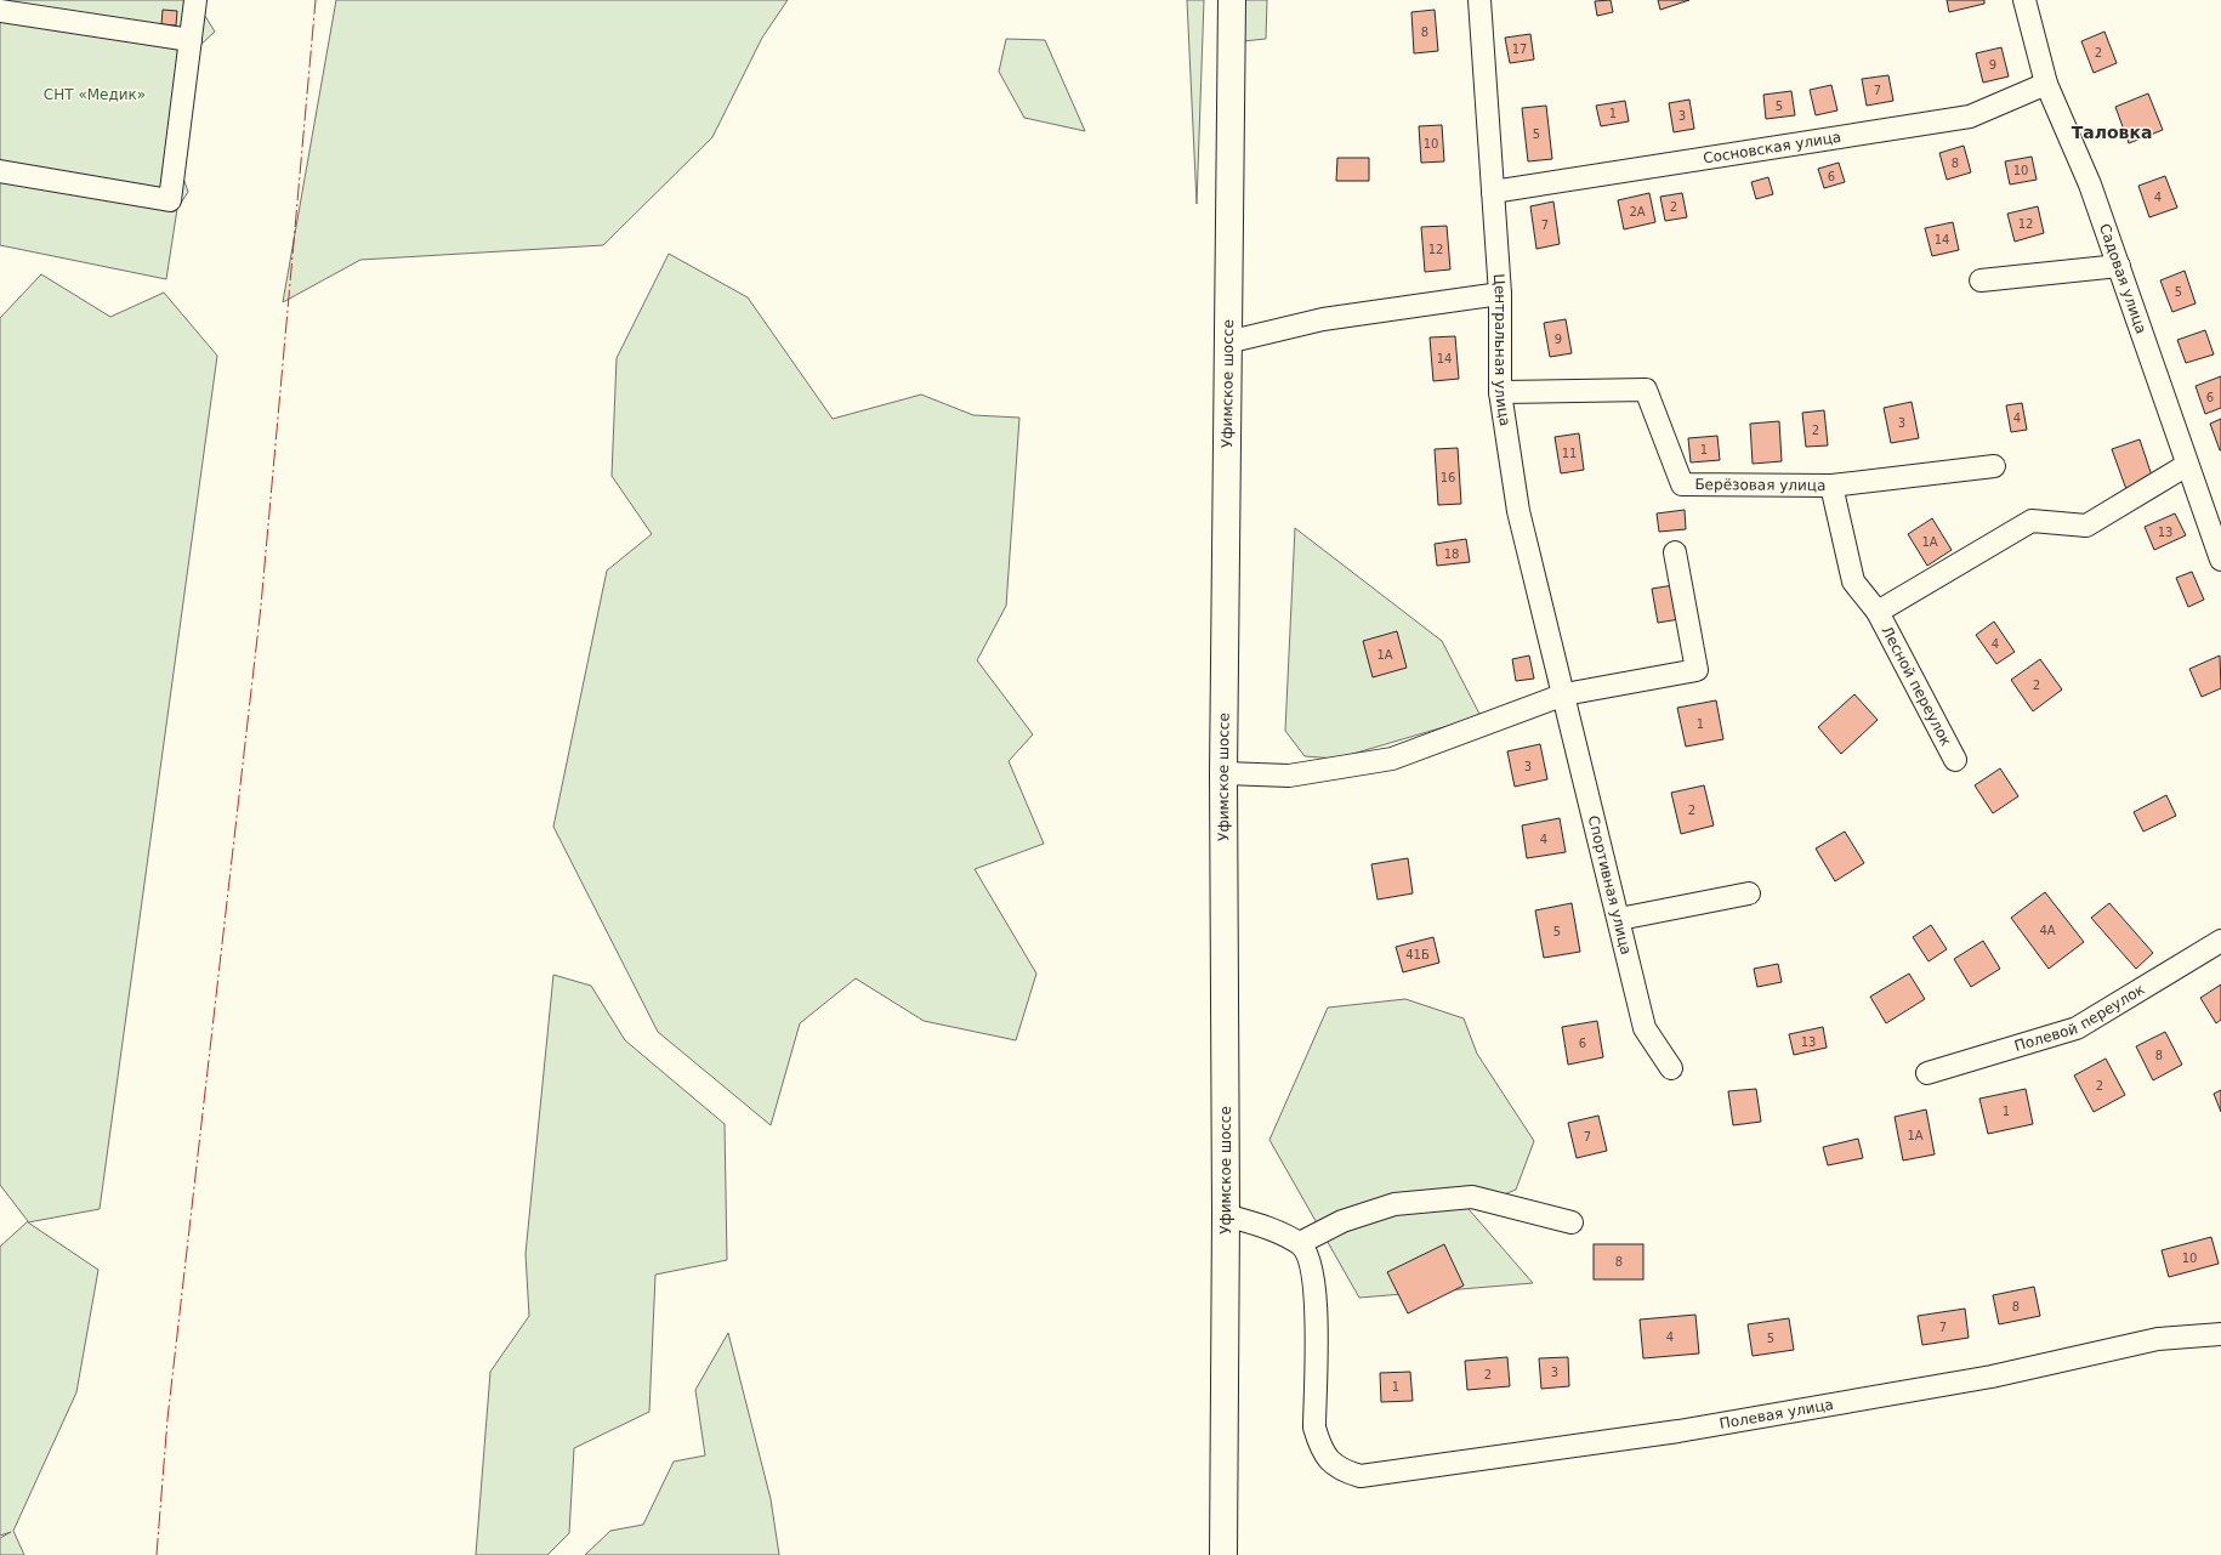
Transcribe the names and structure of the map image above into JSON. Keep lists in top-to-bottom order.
{
  "streets": {
    "main road": ["Уфимское шоссе"],
    "street": [
      "Сосновская улица",
      "Садовая улица",
      "Центральная улица",
      "Берёзовая улица",
      "Лесной переулок",
      "Спортивная улица",
      "Полевой переулок",
      "Полевая улица"
    ]
  },
  "crossings": [
    ["Сосновская улица", "Садовая улица"],
    ["Сосновская улица", "Центральная улица"],
    ["Центральная улица", "Берёзовая улица"],
    ["Центральная улица", "Спортивная улица"],
    ["Берёзовая улица", "Лесной переулок"]
  ],
  "districts": ["Таловка"],
  "parks": ["СНТ «Медик»"],
  "house_numbers": [
    "8",
    "17",
    "2",
    "9",
    "7",
    "5",
    "1",
    "3",
    "5",
    "10",
    "8",
    "10",
    "6",
    "4",
    "2",
    "2А",
    "12",
    "7",
    "14",
    "12",
    "5",
    "9",
    "14",
    "6",
    "4",
    "3",
    "2",
    "1",
    "11",
    "16",
    "13",
    "1А",
    "18",
    "4",
    "1А",
    "2",
    "1",
    "3",
    "2",
    "4",
    "4А",
    "5",
    "41Б",
    "13",
    "6",
    "8",
    "2",
    "1",
    "1А",
    "7",
    "10",
    "8",
    "8",
    "7",
    "4",
    "5",
    "3",
    "2",
    "1"
  ]
}
